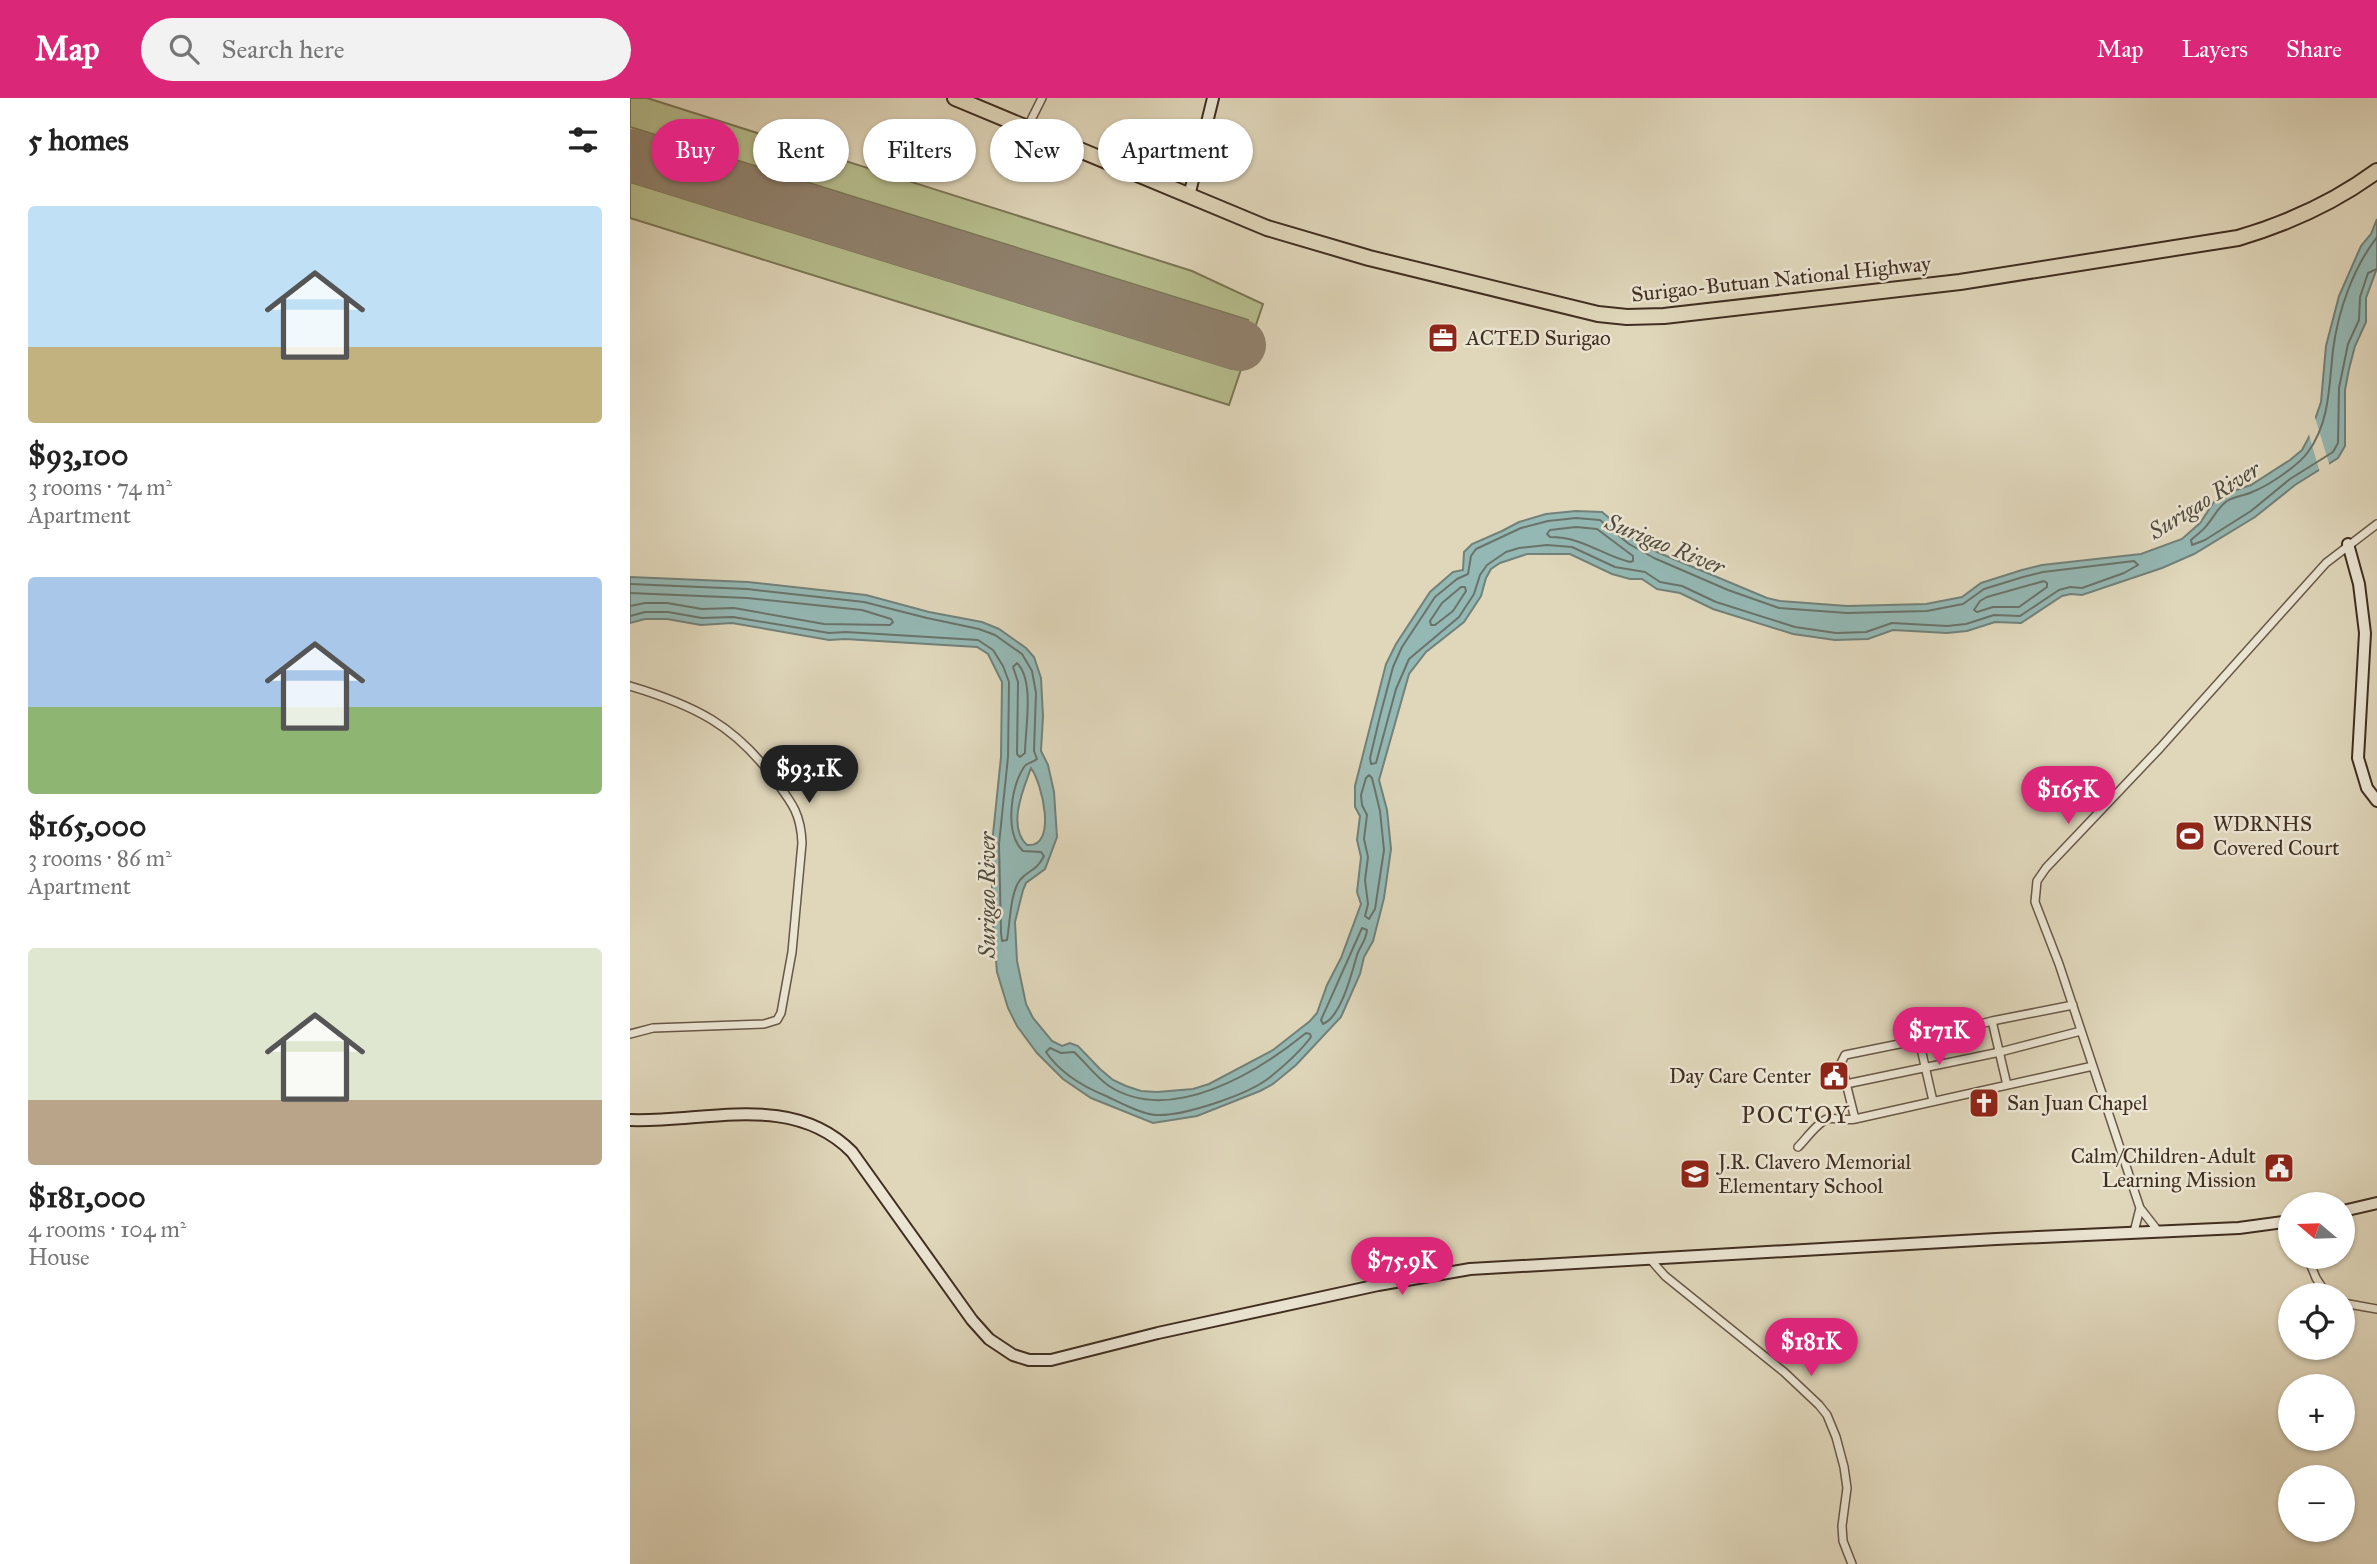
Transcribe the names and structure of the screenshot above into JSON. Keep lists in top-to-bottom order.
{
  "streets": {
    "highway": ["Surigao-Butuan National Highway"]
  },
  "districts": ["POCTOY"],
  "water": ["Surigao River"],
  "places": {
    "office": ["ACTED Surigao"],
    "sports": ["WDRNHS Covered Court"],
    "public building": ["Day Care Center", "Calm/Children-Adult Learning Mission"],
    "church": ["San Juan Chapel"],
    "school or university": ["J.R. Clavero Memorial Elementary School"]
  },
  "north": "left",
  "page": {
    "header": "Map",
    "search": "Search here",
    "nav": ["Map", "Layers", "Share"],
    "heading": "5 homes",
    "chip": [
      "Buy",
      "Rent",
      "Filters",
      "New",
      "Apartment"
    ],
    "list": [
      {
        "name": "$93,100",
        "note": "3 rooms · 74 m² · Apartment"
      },
      {
        "name": "$165,000",
        "note": "3 rooms · 86 m² · Apartment"
      },
      {
        "name": "$181,000",
        "note": "4 rooms · 104 m² · House"
      }
    ],
    "price": [
      "$93.1K",
      "$165K",
      "$171K",
      "$75.9K",
      "$181K"
    ],
    "map_buttons": ["+", "−"]
  }
}
